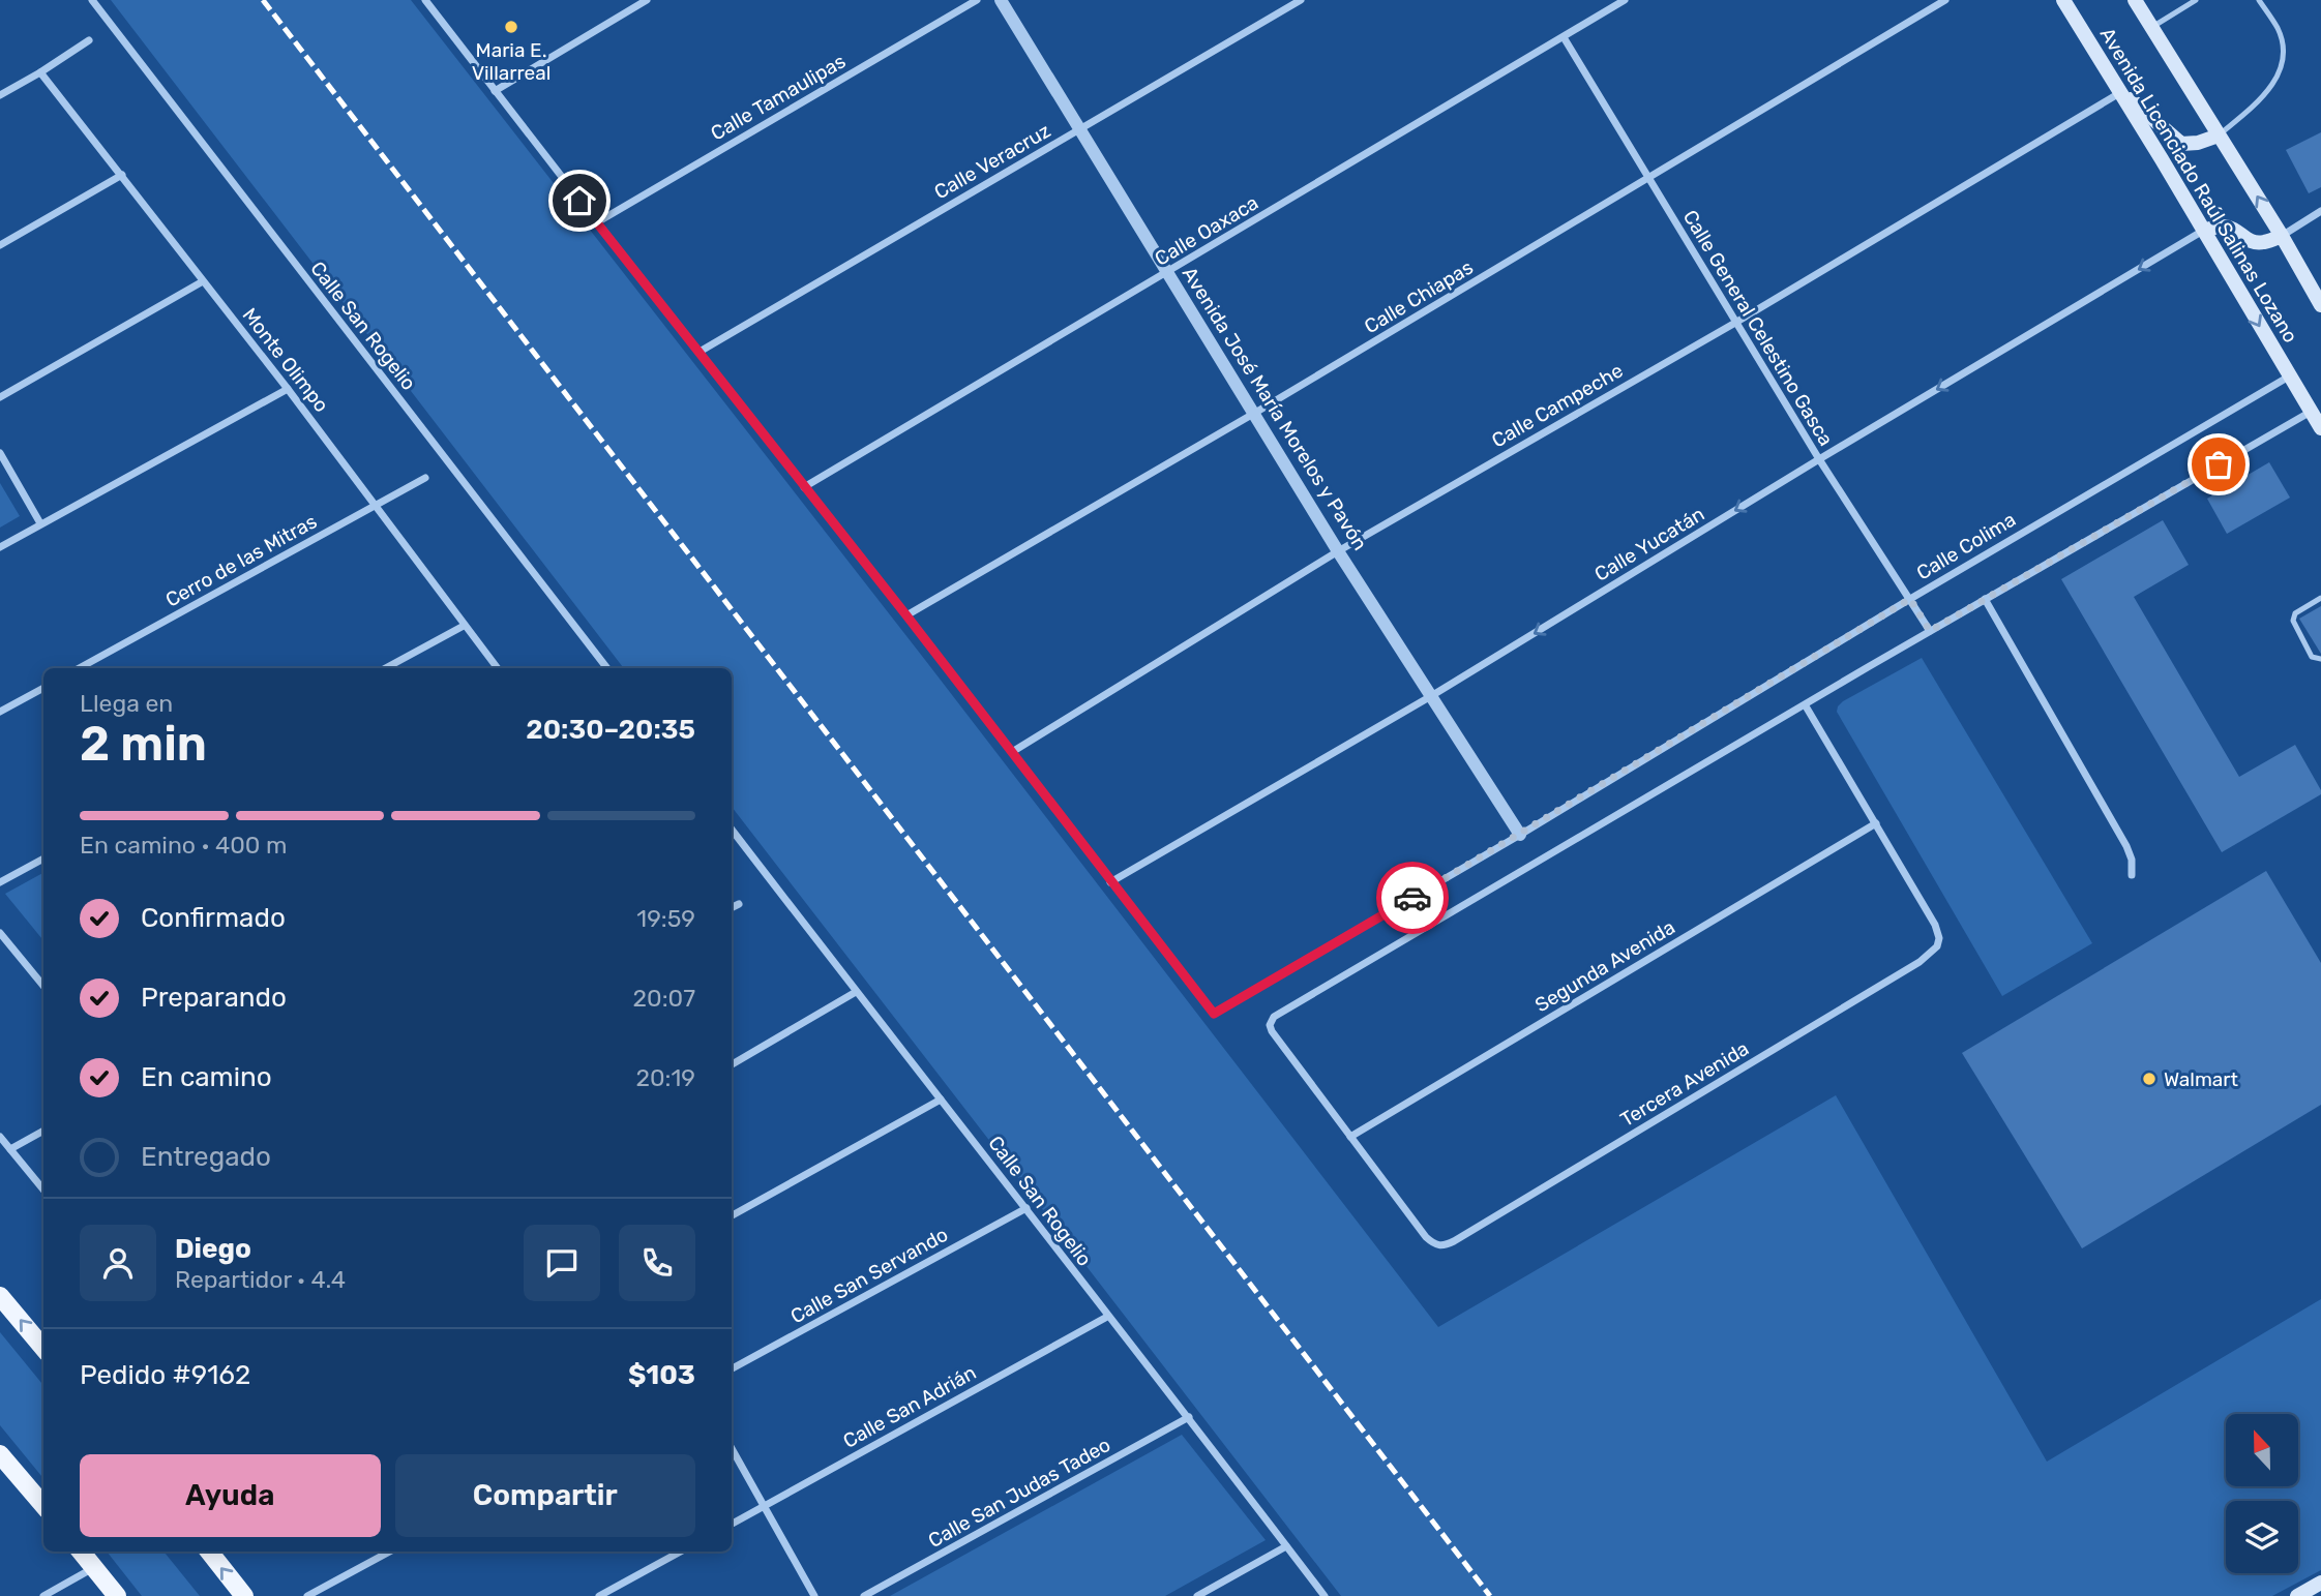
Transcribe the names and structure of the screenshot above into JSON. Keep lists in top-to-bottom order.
{
  "streets": {
    "main road": ["Avenida Licenciado Raúl Salinas Lozano"],
    "street": [
      "Calle Tamaulipas",
      "Calle Veracruz",
      "Calle Oaxaca",
      "Calle Chiapas",
      "Calle San Rogelio",
      "Calle General Celestino Gasca",
      "Monte Olimpo",
      "Calle Campeche",
      "Avenida José María Morelos y Pavón",
      "Calle Yucatán",
      "Calle Colima",
      "Cerro de las Mitras",
      "Segunda Avenida",
      "Tercera Avenida",
      "Calle San Servando",
      "Calle San Adrián",
      "Calle San Judas Tadeo"
    ]
  },
  "crossings": [
    ["Calle Veracruz", "Avenida José María Morelos y Pavón"],
    ["Avenida Licenciado Raúl Salinas Lozano", "Calle Campeche"],
    ["Avenida Licenciado Raúl Salinas Lozano", "Calle Yucatán"],
    ["Avenida Licenciado Raúl Salinas Lozano", "Calle Colima"],
    ["Calle Oaxaca", "Calle General Celestino Gasca"],
    ["Calle Oaxaca", "Avenida José María Morelos y Pavón"],
    ["Calle Chiapas", "Calle General Celestino Gasca"],
    ["Calle Chiapas", "Avenida José María Morelos y Pavón"],
    ["Calle San Rogelio", "Calle San Servando"],
    ["Calle San Rogelio", "Calle San Adrián"],
    ["Calle San Rogelio", "Calle San Judas Tadeo"],
    ["Calle General Celestino Gasca", "Calle Campeche"],
    ["Calle General Celestino Gasca", "Calle Yucatán"],
    ["Calle General Celestino Gasca", "Calle Colima"],
    ["Monte Olimpo", "Cerro de las Mitras"],
    ["Calle Campeche", "Avenida José María Morelos y Pavón"],
    ["Avenida José María Morelos y Pavón", "Calle Yucatán"],
    ["Avenida José María Morelos y Pavón", "Calle Colima"],
    ["Calle Yucatán", "Calle Colima"],
    ["Segunda Avenida", "Tercera Avenida"]
  ],
  "one_way": ["Calle Yucatán"],
  "places": ["Maria E. Villarreal", "Walmart"],
  "north": "top",
  "page": {
    "heading": ["2 min", "Llega en", "20:30–20:35"],
    "panel": [
      "Diego",
      "Repartidor · 4.4",
      "Pedido #9162",
      "$103"
    ],
    "bar": "En camino · 400 m",
    "list": [
      ["Confirmado", "19:59"],
      ["Preparando", "20:07"],
      ["En camino", "20:19"],
      "Entregado"
    ],
    "buttons": ["Ayuda", "Compartir"]
  }
}
